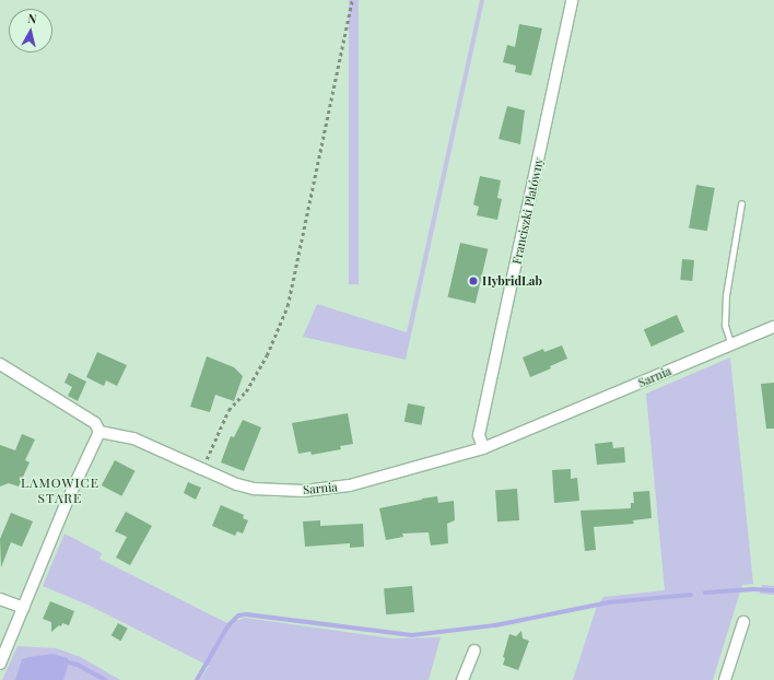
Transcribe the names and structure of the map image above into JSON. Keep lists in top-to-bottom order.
{
  "streets": {
    "street": ["Franciszki Platówny", "Sarnia"]
  },
  "crossings": [
    ["Franciszki Platówny", "Sarnia"]
  ],
  "districts": ["LAMOWICE STARE"],
  "places": ["HybridLab"],
  "north": "top"
}
